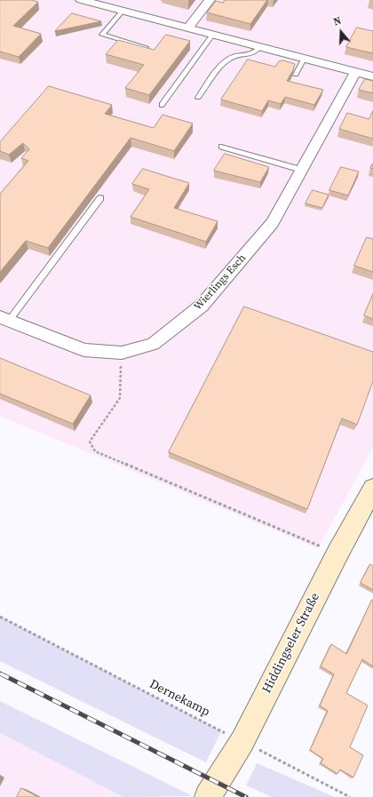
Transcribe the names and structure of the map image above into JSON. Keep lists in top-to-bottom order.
{
  "streets": {
    "street": ["Wierlings Esch", "Hiddingseler Straße"],
    "path": ["Dernekamp"]
  },
  "crossings": [
    ["Hiddingseler Straße", "Dernekamp"]
  ],
  "north": "top"
}
